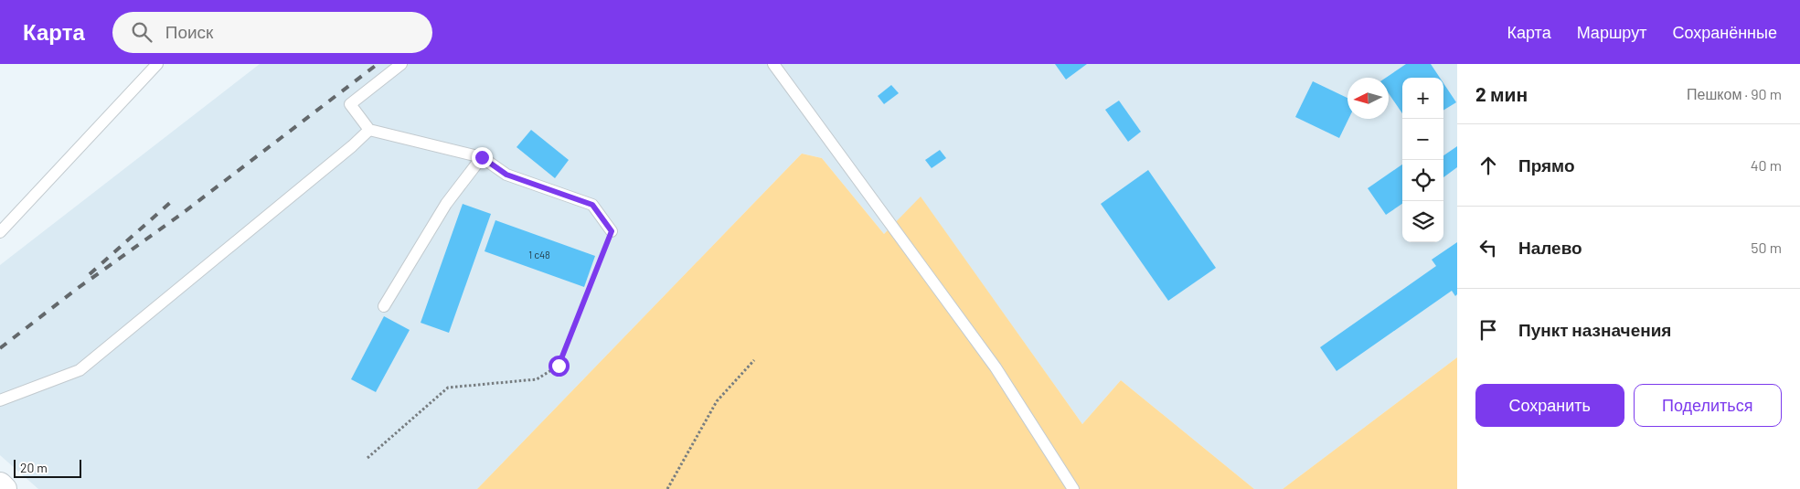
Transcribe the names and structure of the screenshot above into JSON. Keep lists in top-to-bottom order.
{
  "house_numbers": ["1 с48"],
  "scale_bar": "20 m",
  "north": "left",
  "page": {
    "header": "Карта",
    "search": "Поиск",
    "nav": ["Карта", "Маршрут", "Сохранённые"],
    "heading": ["2 мин", "Пешком · 90 m"],
    "map_buttons": ["+", "−"],
    "list": [
      ["Прямо", "40 m"],
      ["Налево", "50 m"],
      "Пункт назначения"
    ],
    "buttons": ["Сохранить", "Поделиться"],
    "scale": "20 m"
  }
}
